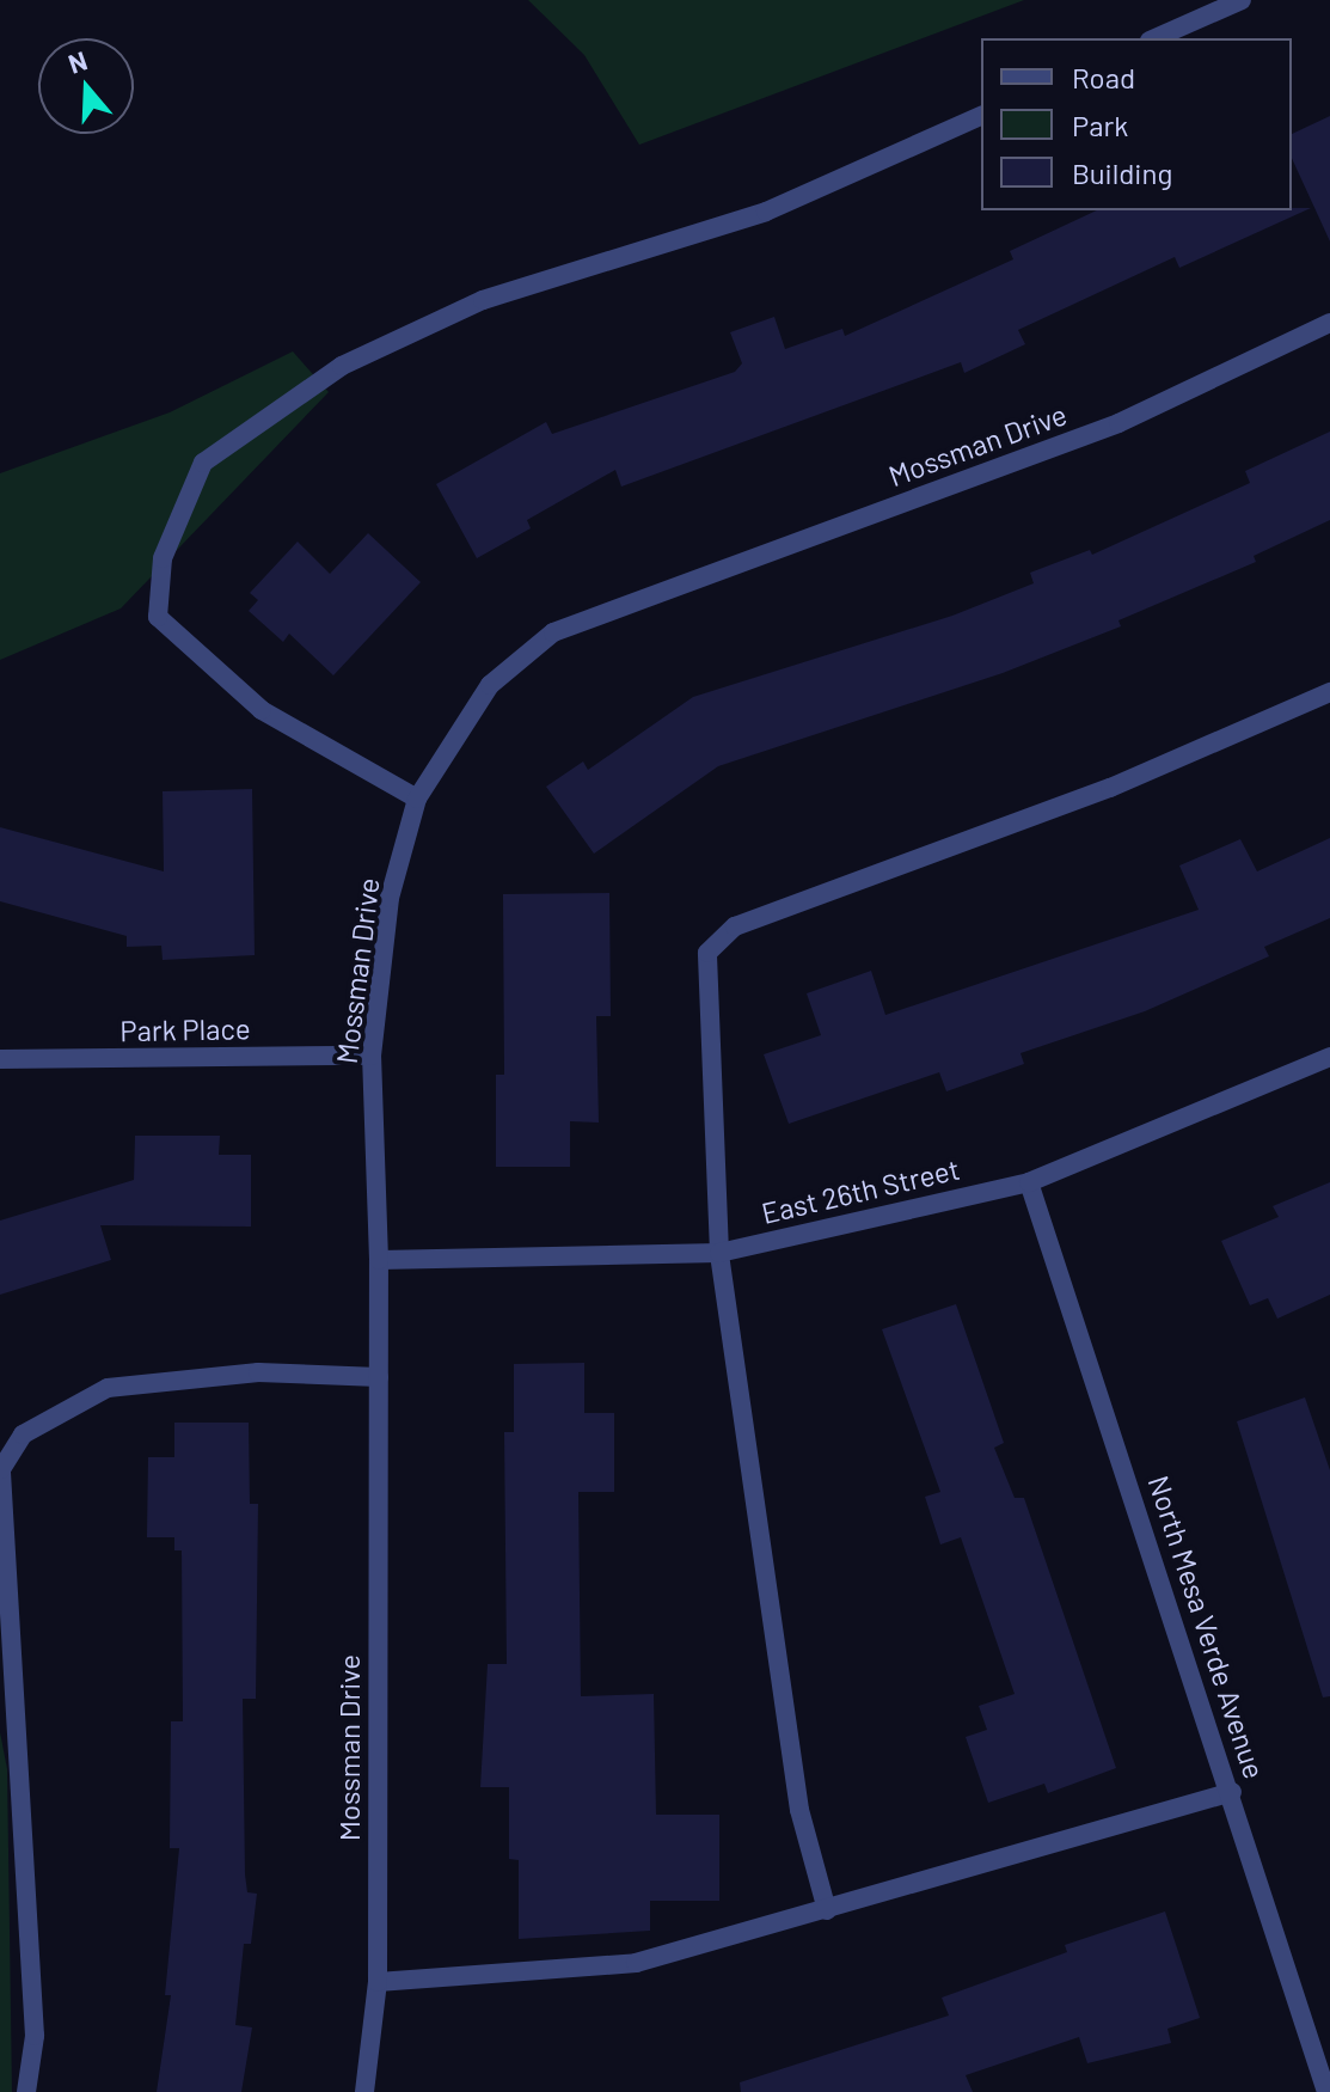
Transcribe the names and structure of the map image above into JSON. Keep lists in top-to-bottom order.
{
  "streets": {
    "street": [
      "Mossman Drive",
      "Park Place",
      "East 26th Street",
      "North Mesa Verde Avenue"
    ]
  },
  "crossings": [
    ["Mossman Drive", "Park Place"],
    ["Mossman Drive", "East 26th Street"],
    ["East 26th Street", "North Mesa Verde Avenue"]
  ],
  "legend": ["Road", "Park", "Building"],
  "north": "top"
}
